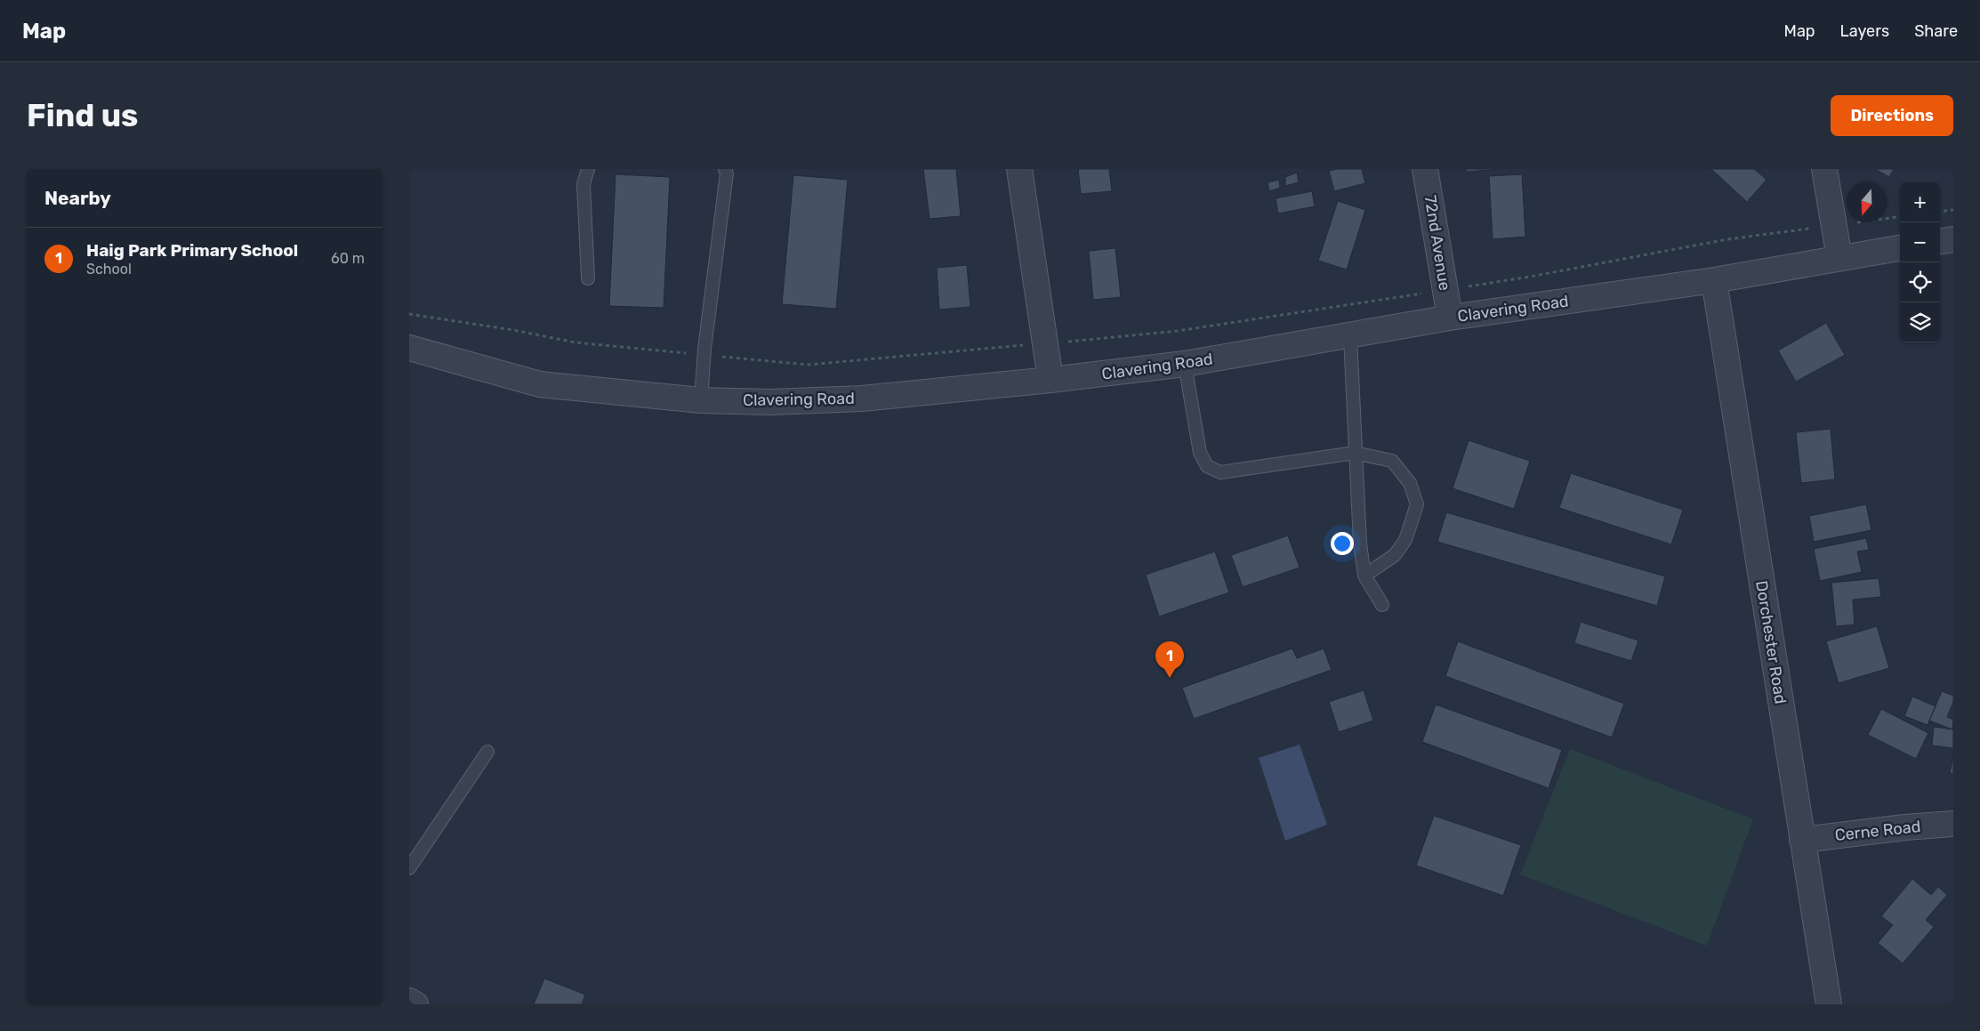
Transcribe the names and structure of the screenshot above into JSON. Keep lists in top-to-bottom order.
{
  "streets": {
    "street": [
      "72nd Avenue",
      "Clavering Road",
      "Dorchester Road",
      "Cerne Road"
    ]
  },
  "crossings": [
    ["72nd Avenue", "Clavering Road"],
    ["Clavering Road", "Dorchester Road"],
    ["Dorchester Road", "Cerne Road"]
  ],
  "north": "bottom",
  "page": {
    "header": "Map",
    "nav": ["Map", "Layers", "Share"],
    "buttons": "Directions",
    "title": "Find us",
    "heading": "Nearby",
    "map_buttons": ["+", "−"],
    "list": [
      {
        "mark": "1",
        "name": "Haig Park Primary School",
        "note": "School",
        "value": "60 m"
      }
    ],
    "pins": "1"
  }
}
